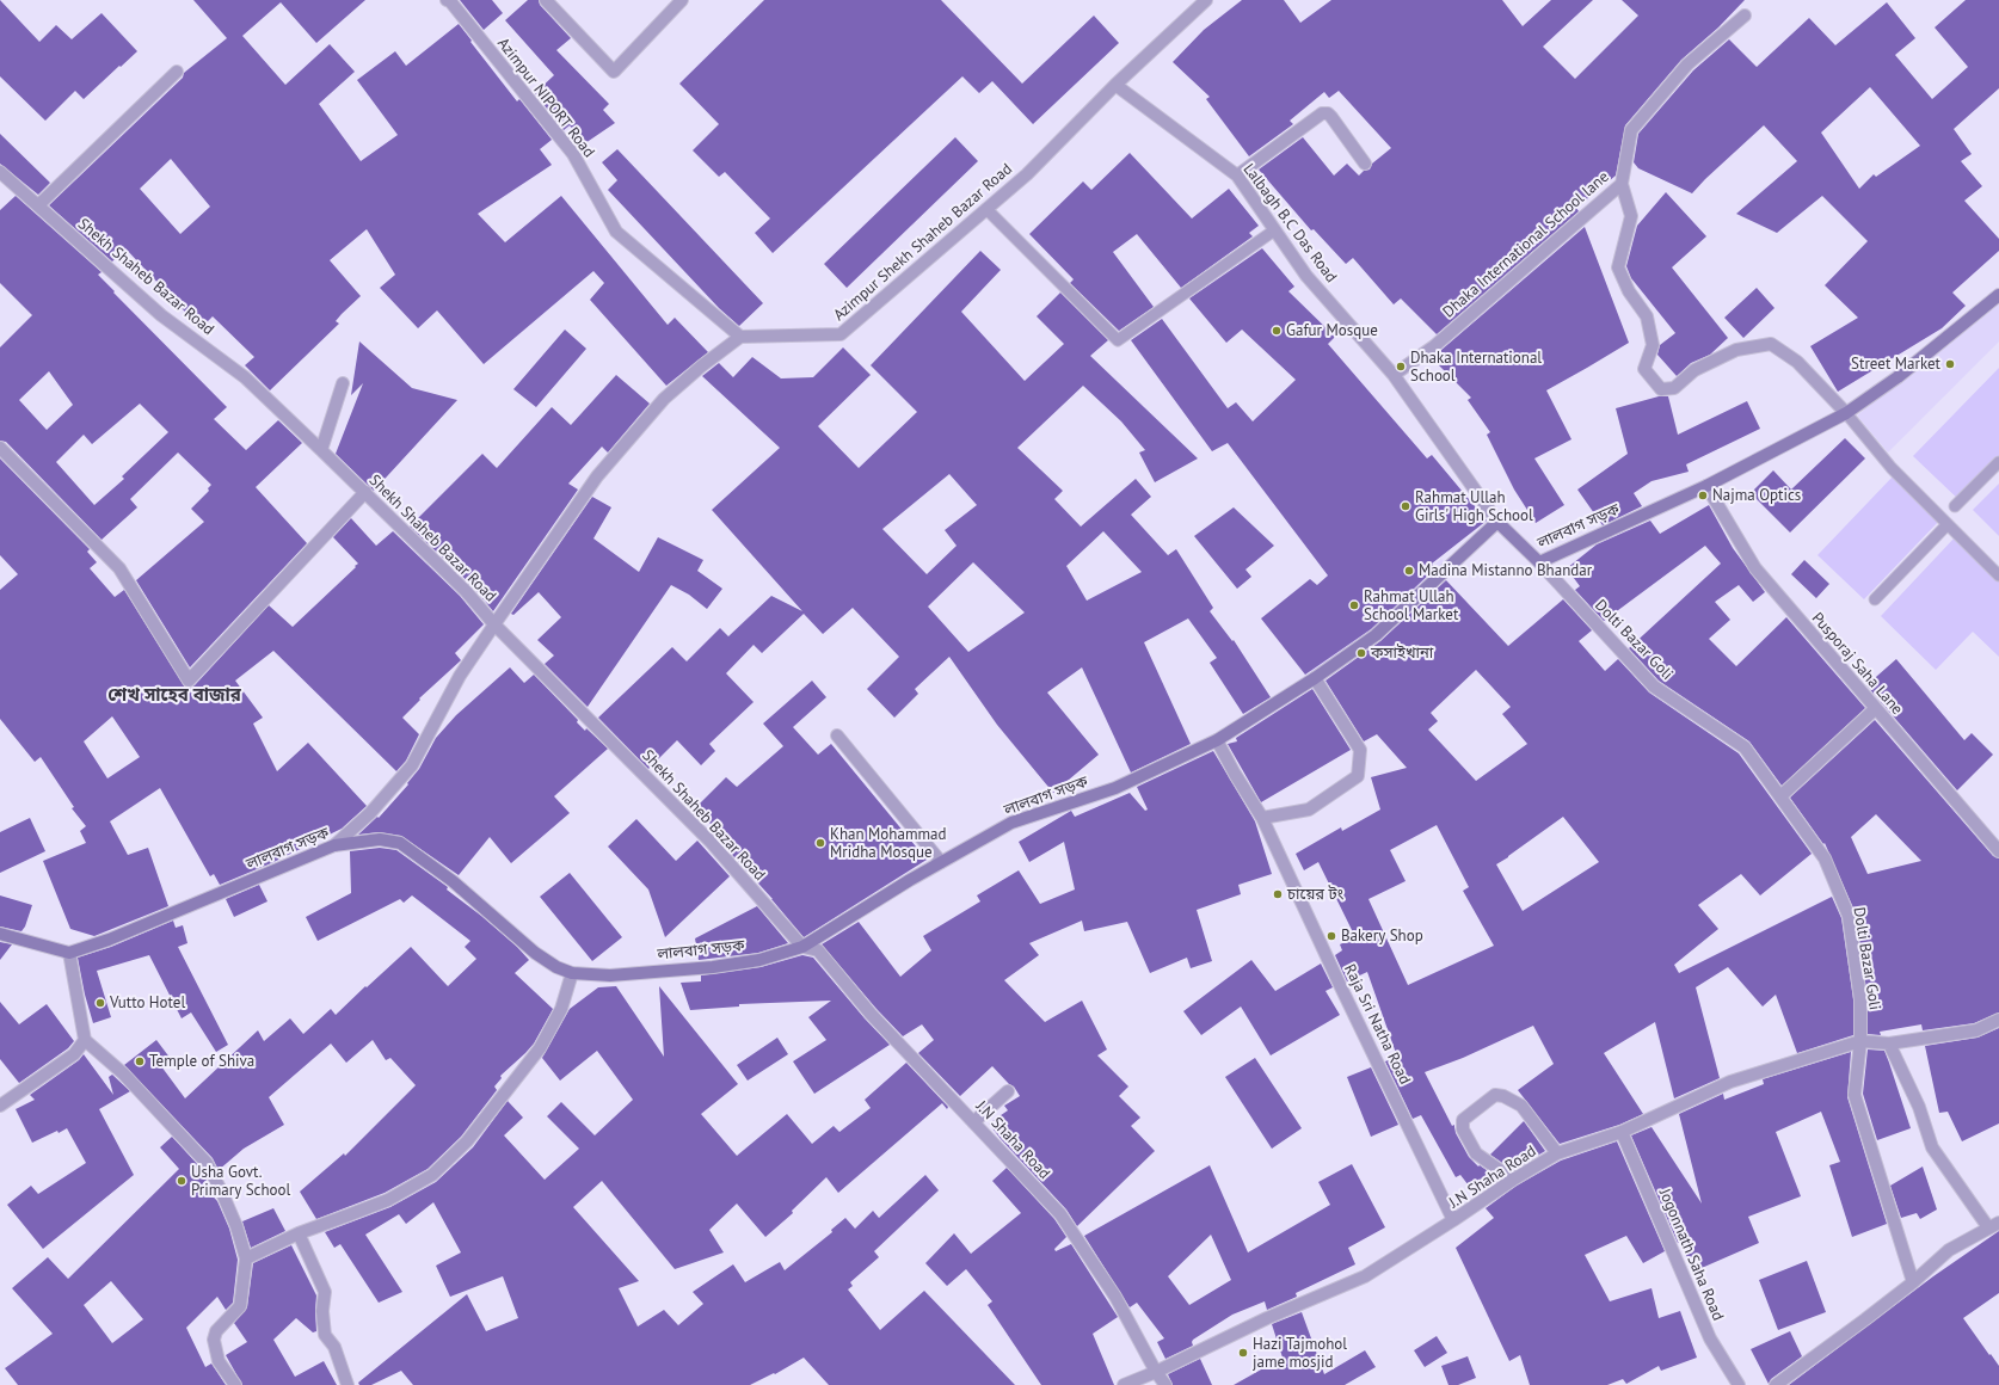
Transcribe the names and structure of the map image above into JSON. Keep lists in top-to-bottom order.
{
  "streets": {
    "street": [
      "Azimpur NIPORT Road",
      "Lalbagh B.C Das Road",
      "Azimpur Shekh Shaheb Bazar Road",
      "Dhaka International School lane",
      "Shekh Shaheb Bazar Road",
      "লালবাগ সড়ক",
      "Dolti Bazar Goli",
      "Pusporaj Saha Lane",
      "Raja Sri Natha Road",
      "J.N Shaha Road",
      "Jogonnath Saha Road"
    ]
  },
  "crossings": [
    ["Azimpur NIPORT Road", "Azimpur Shekh Shaheb Bazar Road"],
    ["Lalbagh B.C Das Road", "Azimpur Shekh Shaheb Bazar Road"],
    ["Lalbagh B.C Das Road", "Dhaka International School lane"],
    ["Lalbagh B.C Das Road", "লালবাগ সড়ক"],
    ["Shekh Shaheb Bazar Road", "লালবাগ সড়ক"],
    ["Shekh Shaheb Bazar Road", "J.N Shaha Road"],
    ["লালবাগ সড়ক", "Dolti Bazar Goli"],
    ["লালবাগ সড়ক", "Pusporaj Saha Lane"],
    ["লালবাগ সড়ক", "Raja Sri Natha Road"],
    ["লালবাগ সড়ক", "J.N Shaha Road"],
    ["Dolti Bazar Goli", "J.N Shaha Road"],
    ["Raja Sri Natha Road", "J.N Shaha Road"],
    ["J.N Shaha Road", "Jogonnath Saha Road"]
  ],
  "districts": ["শেখ সাহেব বাজার"],
  "places": [
    "Gafur Mosque",
    "Street Market",
    "Dhaka International School",
    "Najma Optics",
    "Rahmat Ullah Girls' High School",
    "Madina Mistanno Bhandar",
    "Rahmat Ullah School Market",
    "কসাইখানা",
    "Khan Mohammad Mridha Mosque",
    "চায়ের টং",
    "Bakery Shop",
    "Vutto Hotel",
    "Temple of Shiva",
    "Usha Govt. Primary School",
    "Hazi Tajmohol jame mosjid"
  ]
}
